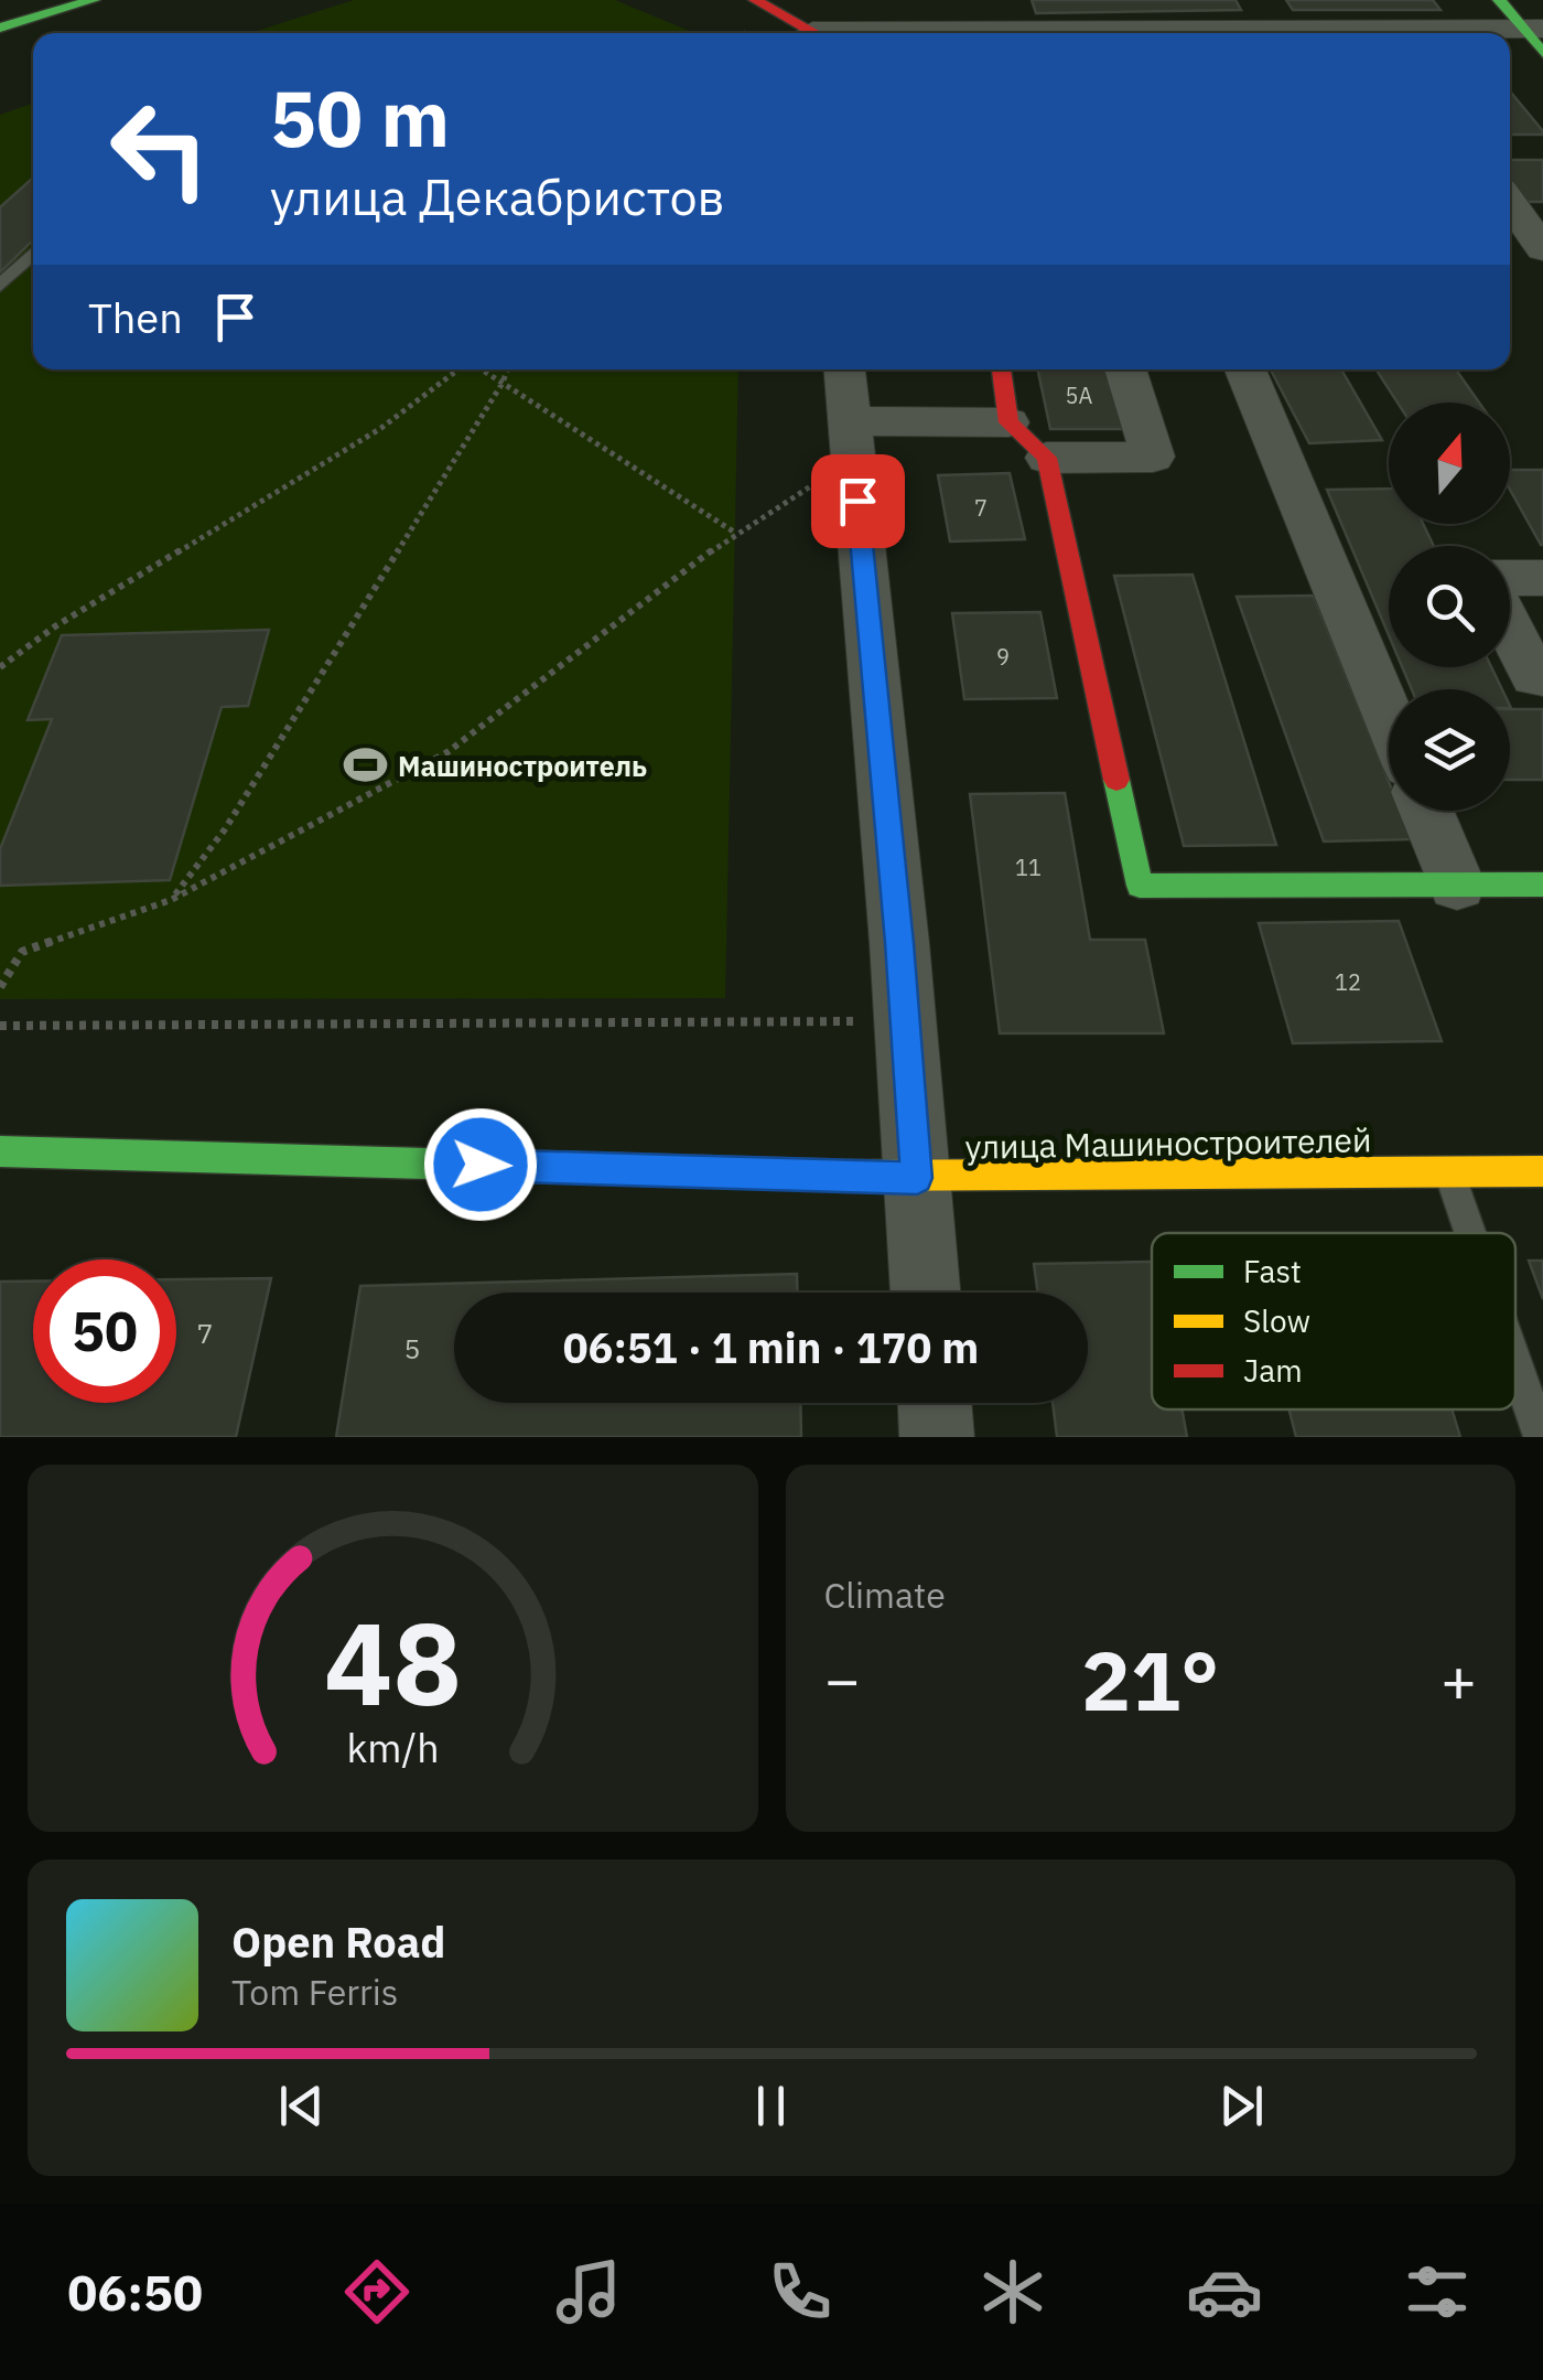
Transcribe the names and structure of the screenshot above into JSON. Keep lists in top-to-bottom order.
{
  "streets": {
    "street": ["улица Машиностроителей"]
  },
  "places": {
    "sports": ["Машиностроитель"]
  },
  "house_numbers": [
    "5А",
    "7",
    "9",
    "11",
    "12",
    "7",
    "5"
  ],
  "legend": ["Fast", "Slow", "Jam"],
  "north": "top",
  "page": {
    "turn": ["50 m", "улица Декабристов"],
    "then": "Then",
    "limit": "50",
    "trip": "06:51 · 1 min · 170 m",
    "tile": "Climate",
    "heat": ["−", "21°", "+"],
    "song": ["Open Road", "Tom Ferris"],
    "tabs": "06:50",
    "gauge": ["48", "km/h"]
  }
}
